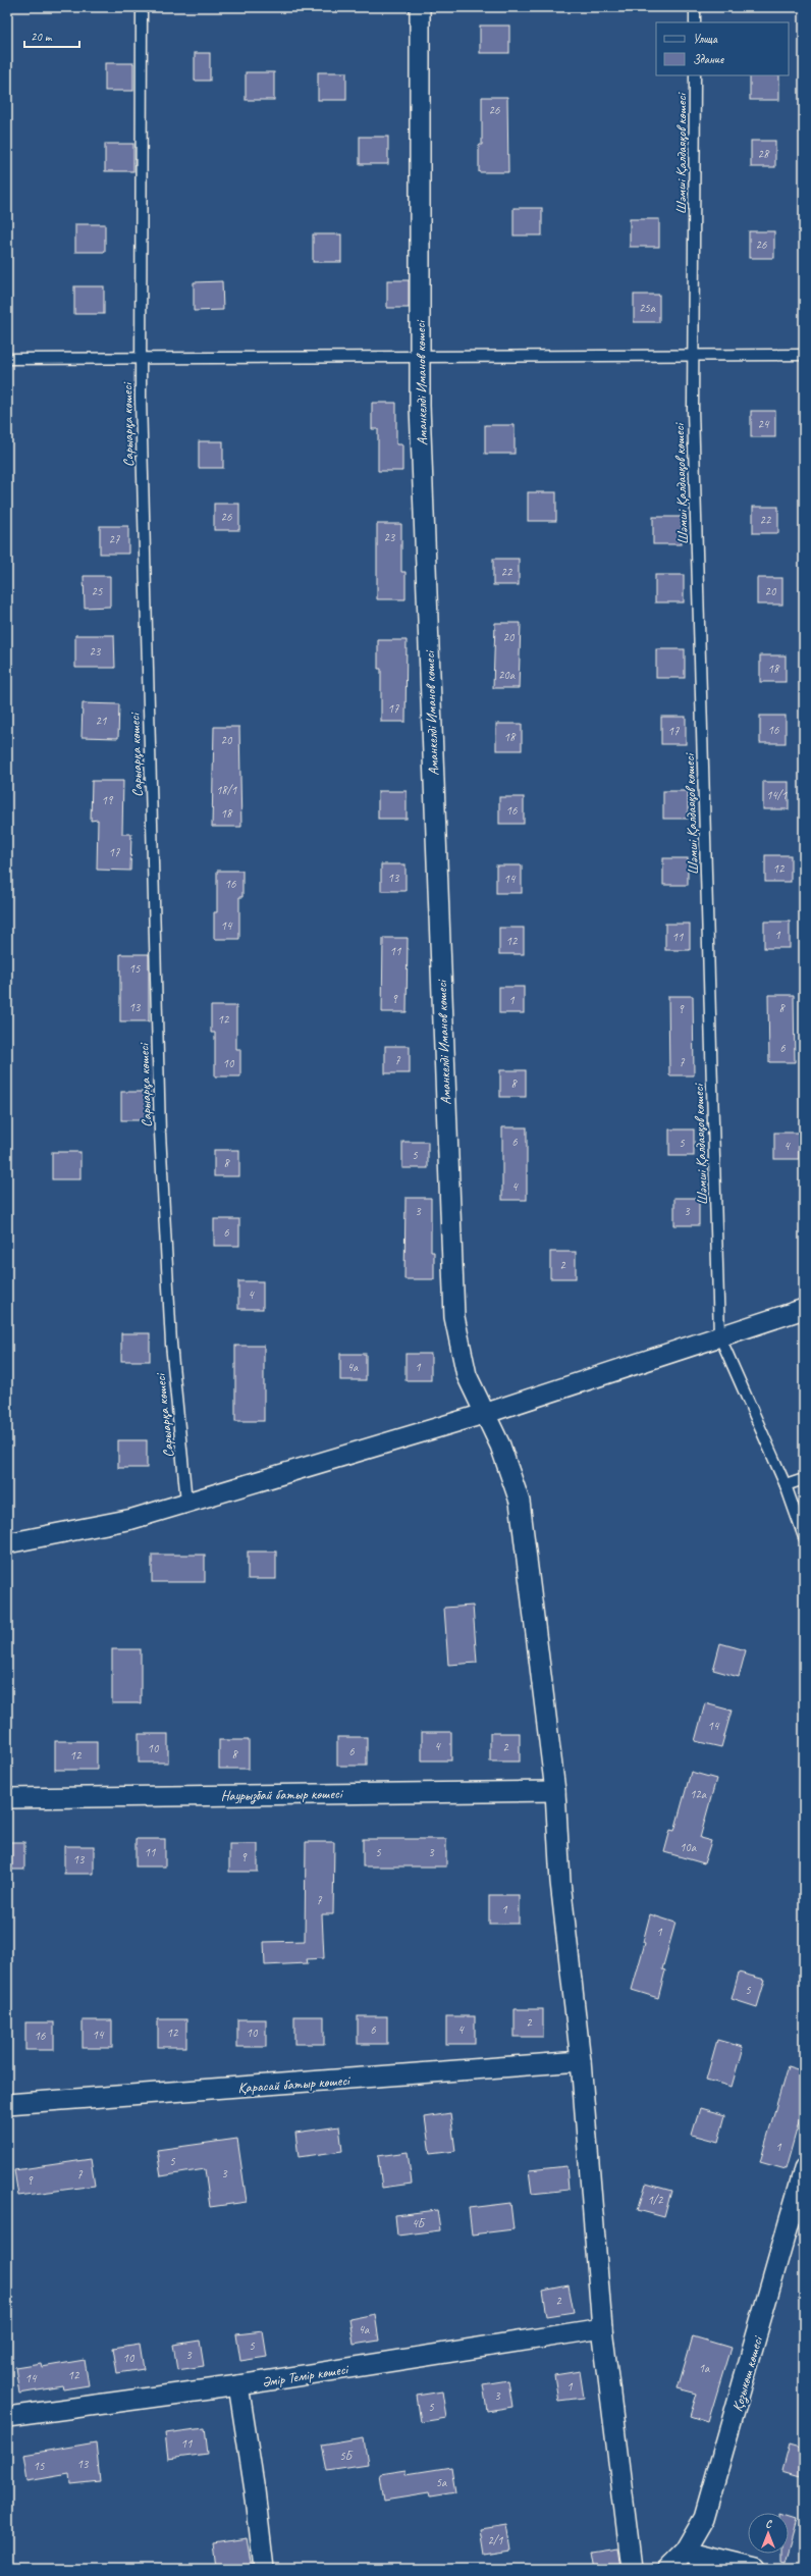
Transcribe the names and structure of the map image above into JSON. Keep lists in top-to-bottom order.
{
  "streets": {
    "street": [
      "Аманкелді Иманов көшесі",
      "Наурызбай батыр көшесі",
      "Қарасай батыр көшесі",
      "Қозыкөш көшесі",
      "Әмір Темір көшесі"
    ],
    "lane": ["Шәмші Қалдаяқов көшесі", "Сарыарқа көшесі"]
  },
  "crossings": [
    ["Аманкелді Иманов көшесі", "Наурызбай батыр көшесі"],
    ["Аманкелді Иманов көшесі", "Қарасай батыр көшесі"],
    ["Аманкелді Иманов көшесі", "Әмір Темір көшесі"]
  ],
  "house_numbers": [
    "26",
    "28",
    "26",
    "25а",
    "24",
    "26",
    "22",
    "23",
    "27",
    "22",
    "25",
    "20",
    "20",
    "23",
    "18",
    "20а",
    "17",
    "21",
    "16",
    "17",
    "18",
    "20",
    "18/1",
    "14/1",
    "19",
    "16",
    "18",
    "17",
    "12",
    "13",
    "14",
    "16",
    "14",
    "1",
    "11",
    "12",
    "11",
    "15",
    "9",
    "1",
    "13",
    "8",
    "9",
    "12",
    "6",
    "7",
    "7",
    "10",
    "8",
    "6",
    "5",
    "4",
    "5",
    "8",
    "4",
    "3",
    "3",
    "6",
    "2",
    "4",
    "4а",
    "1",
    "14",
    "4",
    "2",
    "10",
    "6",
    "8",
    "12",
    "12а",
    "10а",
    "11",
    "5",
    "3",
    "9",
    "13",
    "7",
    "1",
    "1",
    "5",
    "2",
    "6",
    "4",
    "12",
    "10",
    "14",
    "16",
    "1",
    "5",
    "3",
    "7",
    "9",
    "1/2",
    "4Б",
    "2",
    "4а",
    "5",
    "3",
    "10",
    "1а",
    "12",
    "14",
    "1",
    "3",
    "5",
    "11",
    "5Б",
    "13",
    "15",
    "5а",
    "2/1"
  ],
  "legend": ["Улица", "Здание"],
  "scale_bar": "20 m",
  "north": "top"
}
